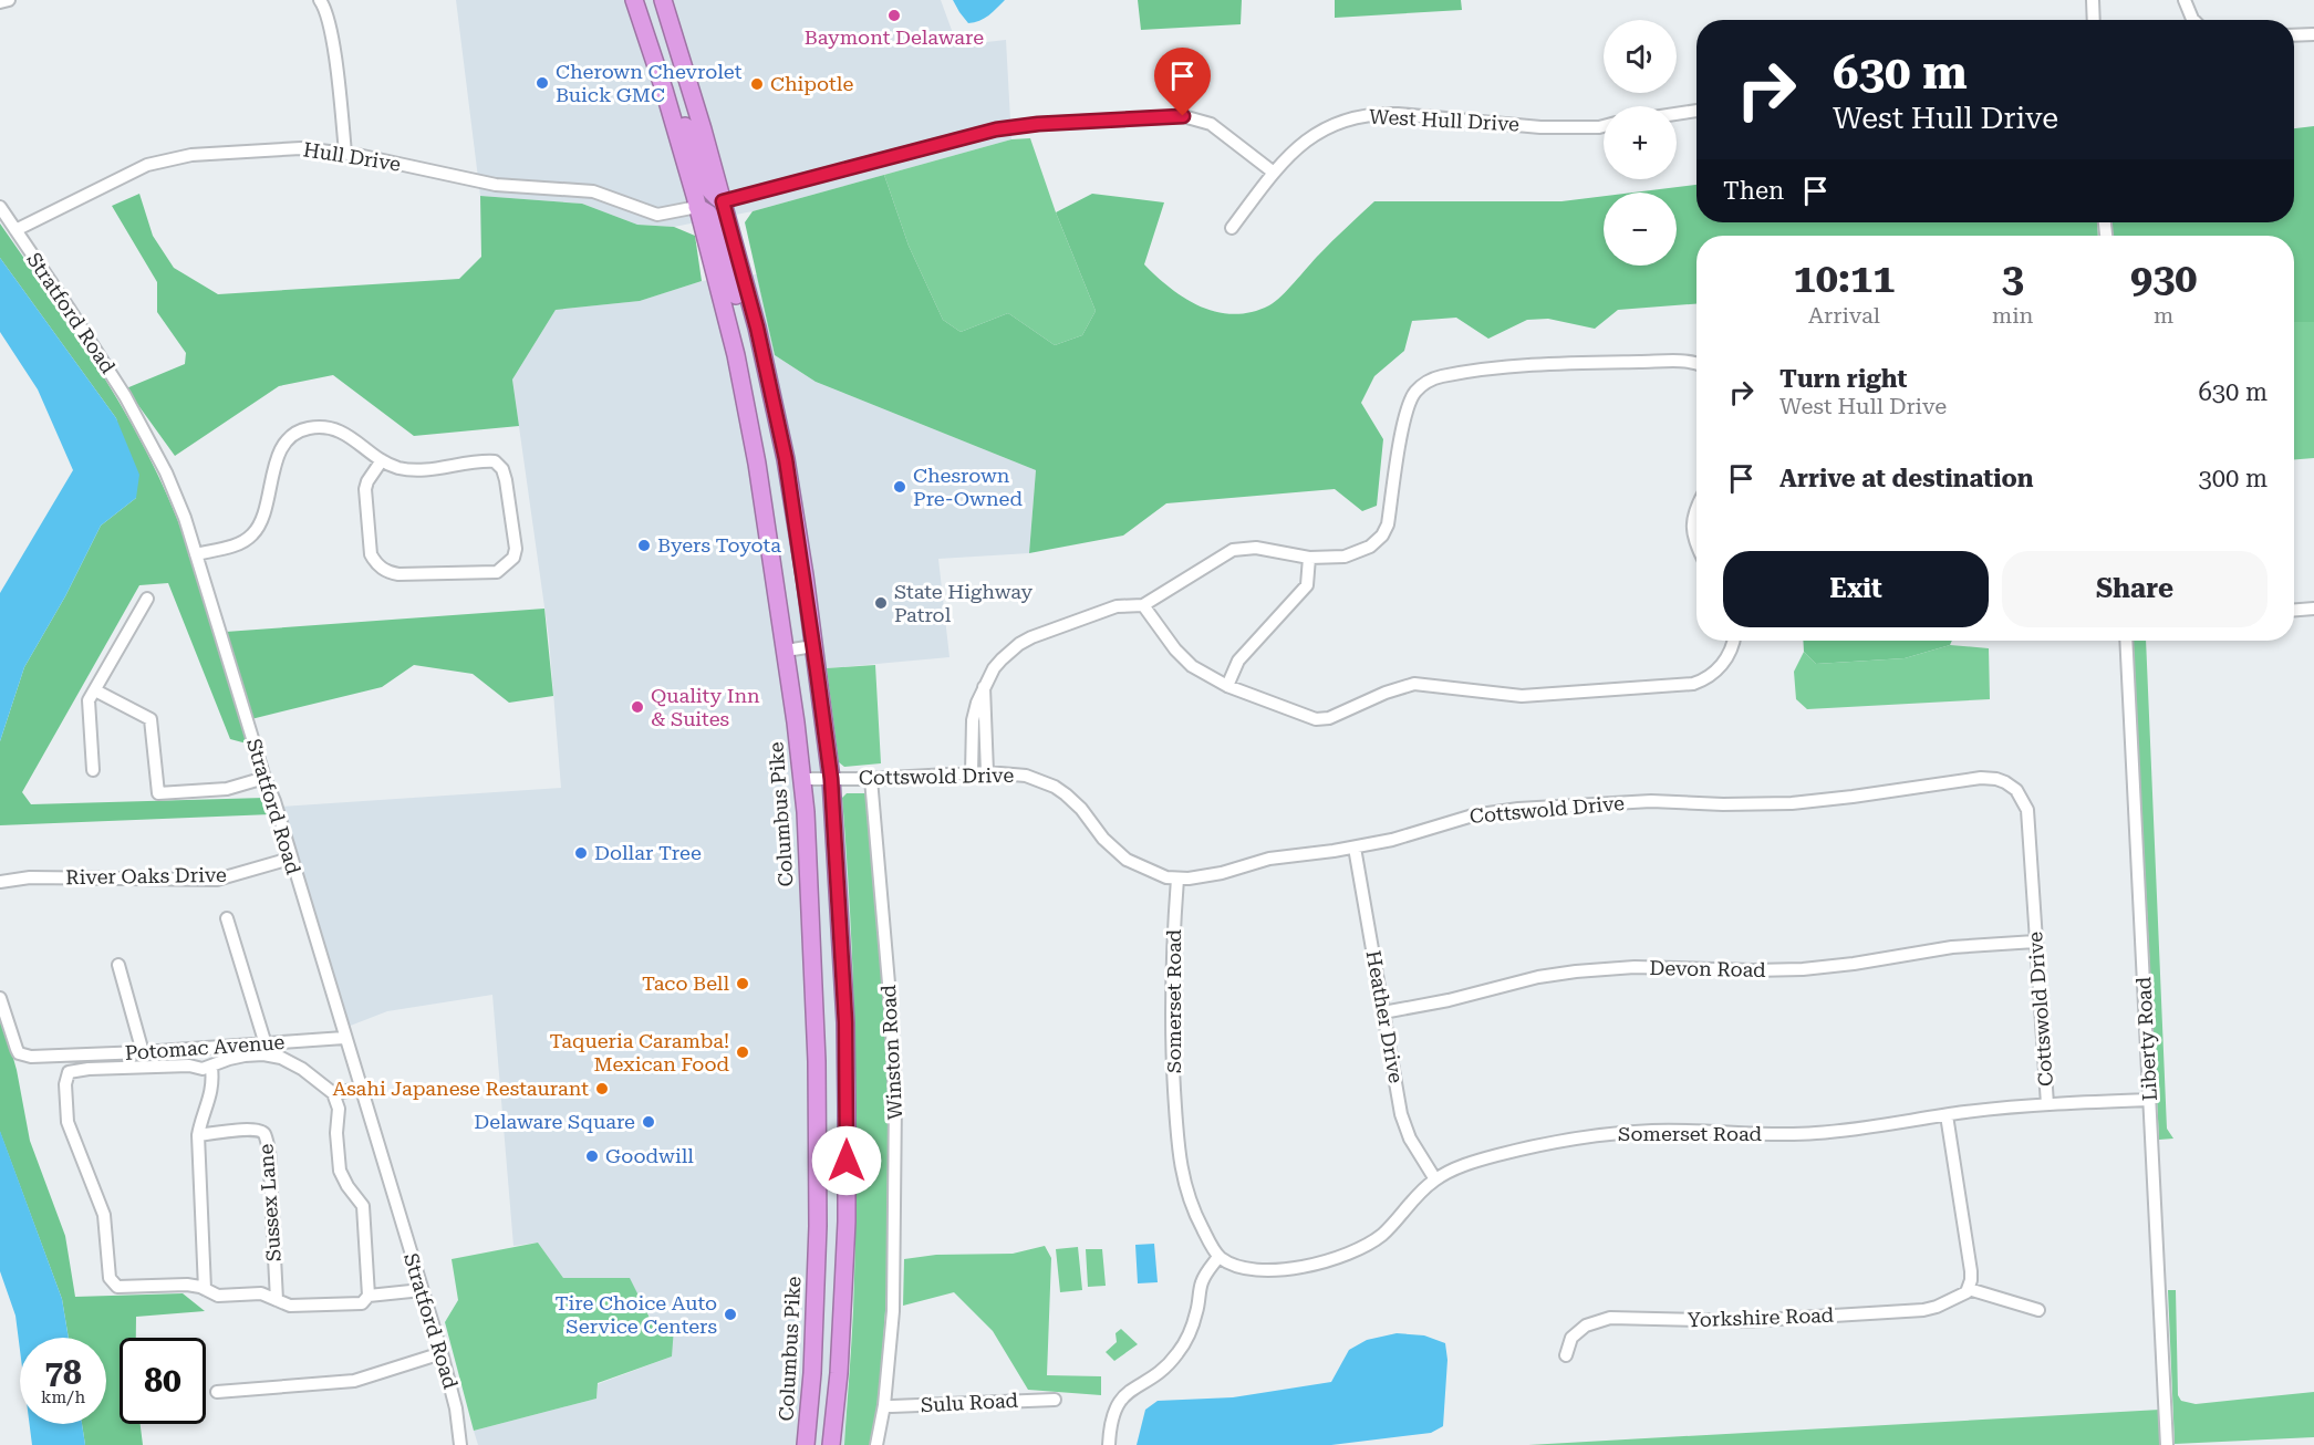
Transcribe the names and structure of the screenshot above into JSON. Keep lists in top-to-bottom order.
{
  "streets": {
    "highway": ["Columbus Pike"],
    "street": [
      "West Hull Drive",
      "Hull Drive",
      "Stratford Road",
      "Cottswold Drive",
      "River Oaks Drive",
      "Devon Road",
      "Somerset Road",
      "Heather Drive",
      "Liberty Road",
      "Potomac Avenue",
      "Winston Road",
      "Sussex Lane",
      "Yorkshire Road",
      "Sulu Road"
    ]
  },
  "crossings": [
    ["Hull Drive", "Stratford Road"],
    ["Hull Drive", "Columbus Pike"],
    ["Stratford Road", "River Oaks Drive"],
    ["Stratford Road", "Potomac Avenue"],
    ["Cottswold Drive", "Columbus Pike"],
    ["Cottswold Drive", "Devon Road"],
    ["Cottswold Drive", "Somerset Road"],
    ["Cottswold Drive", "Heather Drive"],
    ["Cottswold Drive", "Winston Road"],
    ["Devon Road", "Heather Drive"],
    ["Somerset Road", "Heather Drive"],
    ["Somerset Road", "Liberty Road"],
    ["Winston Road", "Sulu Road"]
  ],
  "places": [
    "Baymont Delaware",
    "Cherown Chevrolet Buick GMC",
    "Chipotle",
    "Chesrown Pre-Owned",
    "Byers Toyota",
    "State Highway Patrol",
    "Quality Inn & Suites",
    "Dollar Tree",
    "Taco Bell",
    "Taqueria Caramba! Mexican Food",
    "Asahi Japanese Restaurant",
    "Delaware Square",
    "Goodwill",
    "Tire Choice Auto Service Centers"
  ],
  "page": {
    "map_buttons": ["+", "−"],
    "turn": ["630 m", "West Hull Drive"],
    "then": "Then",
    "eta": [
      "10:11",
      "Arrival",
      "3",
      "min",
      "930",
      "m"
    ],
    "list": [
      {
        "name": "Turn right",
        "note": "West Hull Drive",
        "value": "630 m"
      },
      {
        "name": "Arrive at destination",
        "value": "300 m"
      }
    ],
    "buttons": ["Exit", "Share"],
    "speed": "78 km/h",
    "limit": "80"
  }
}
